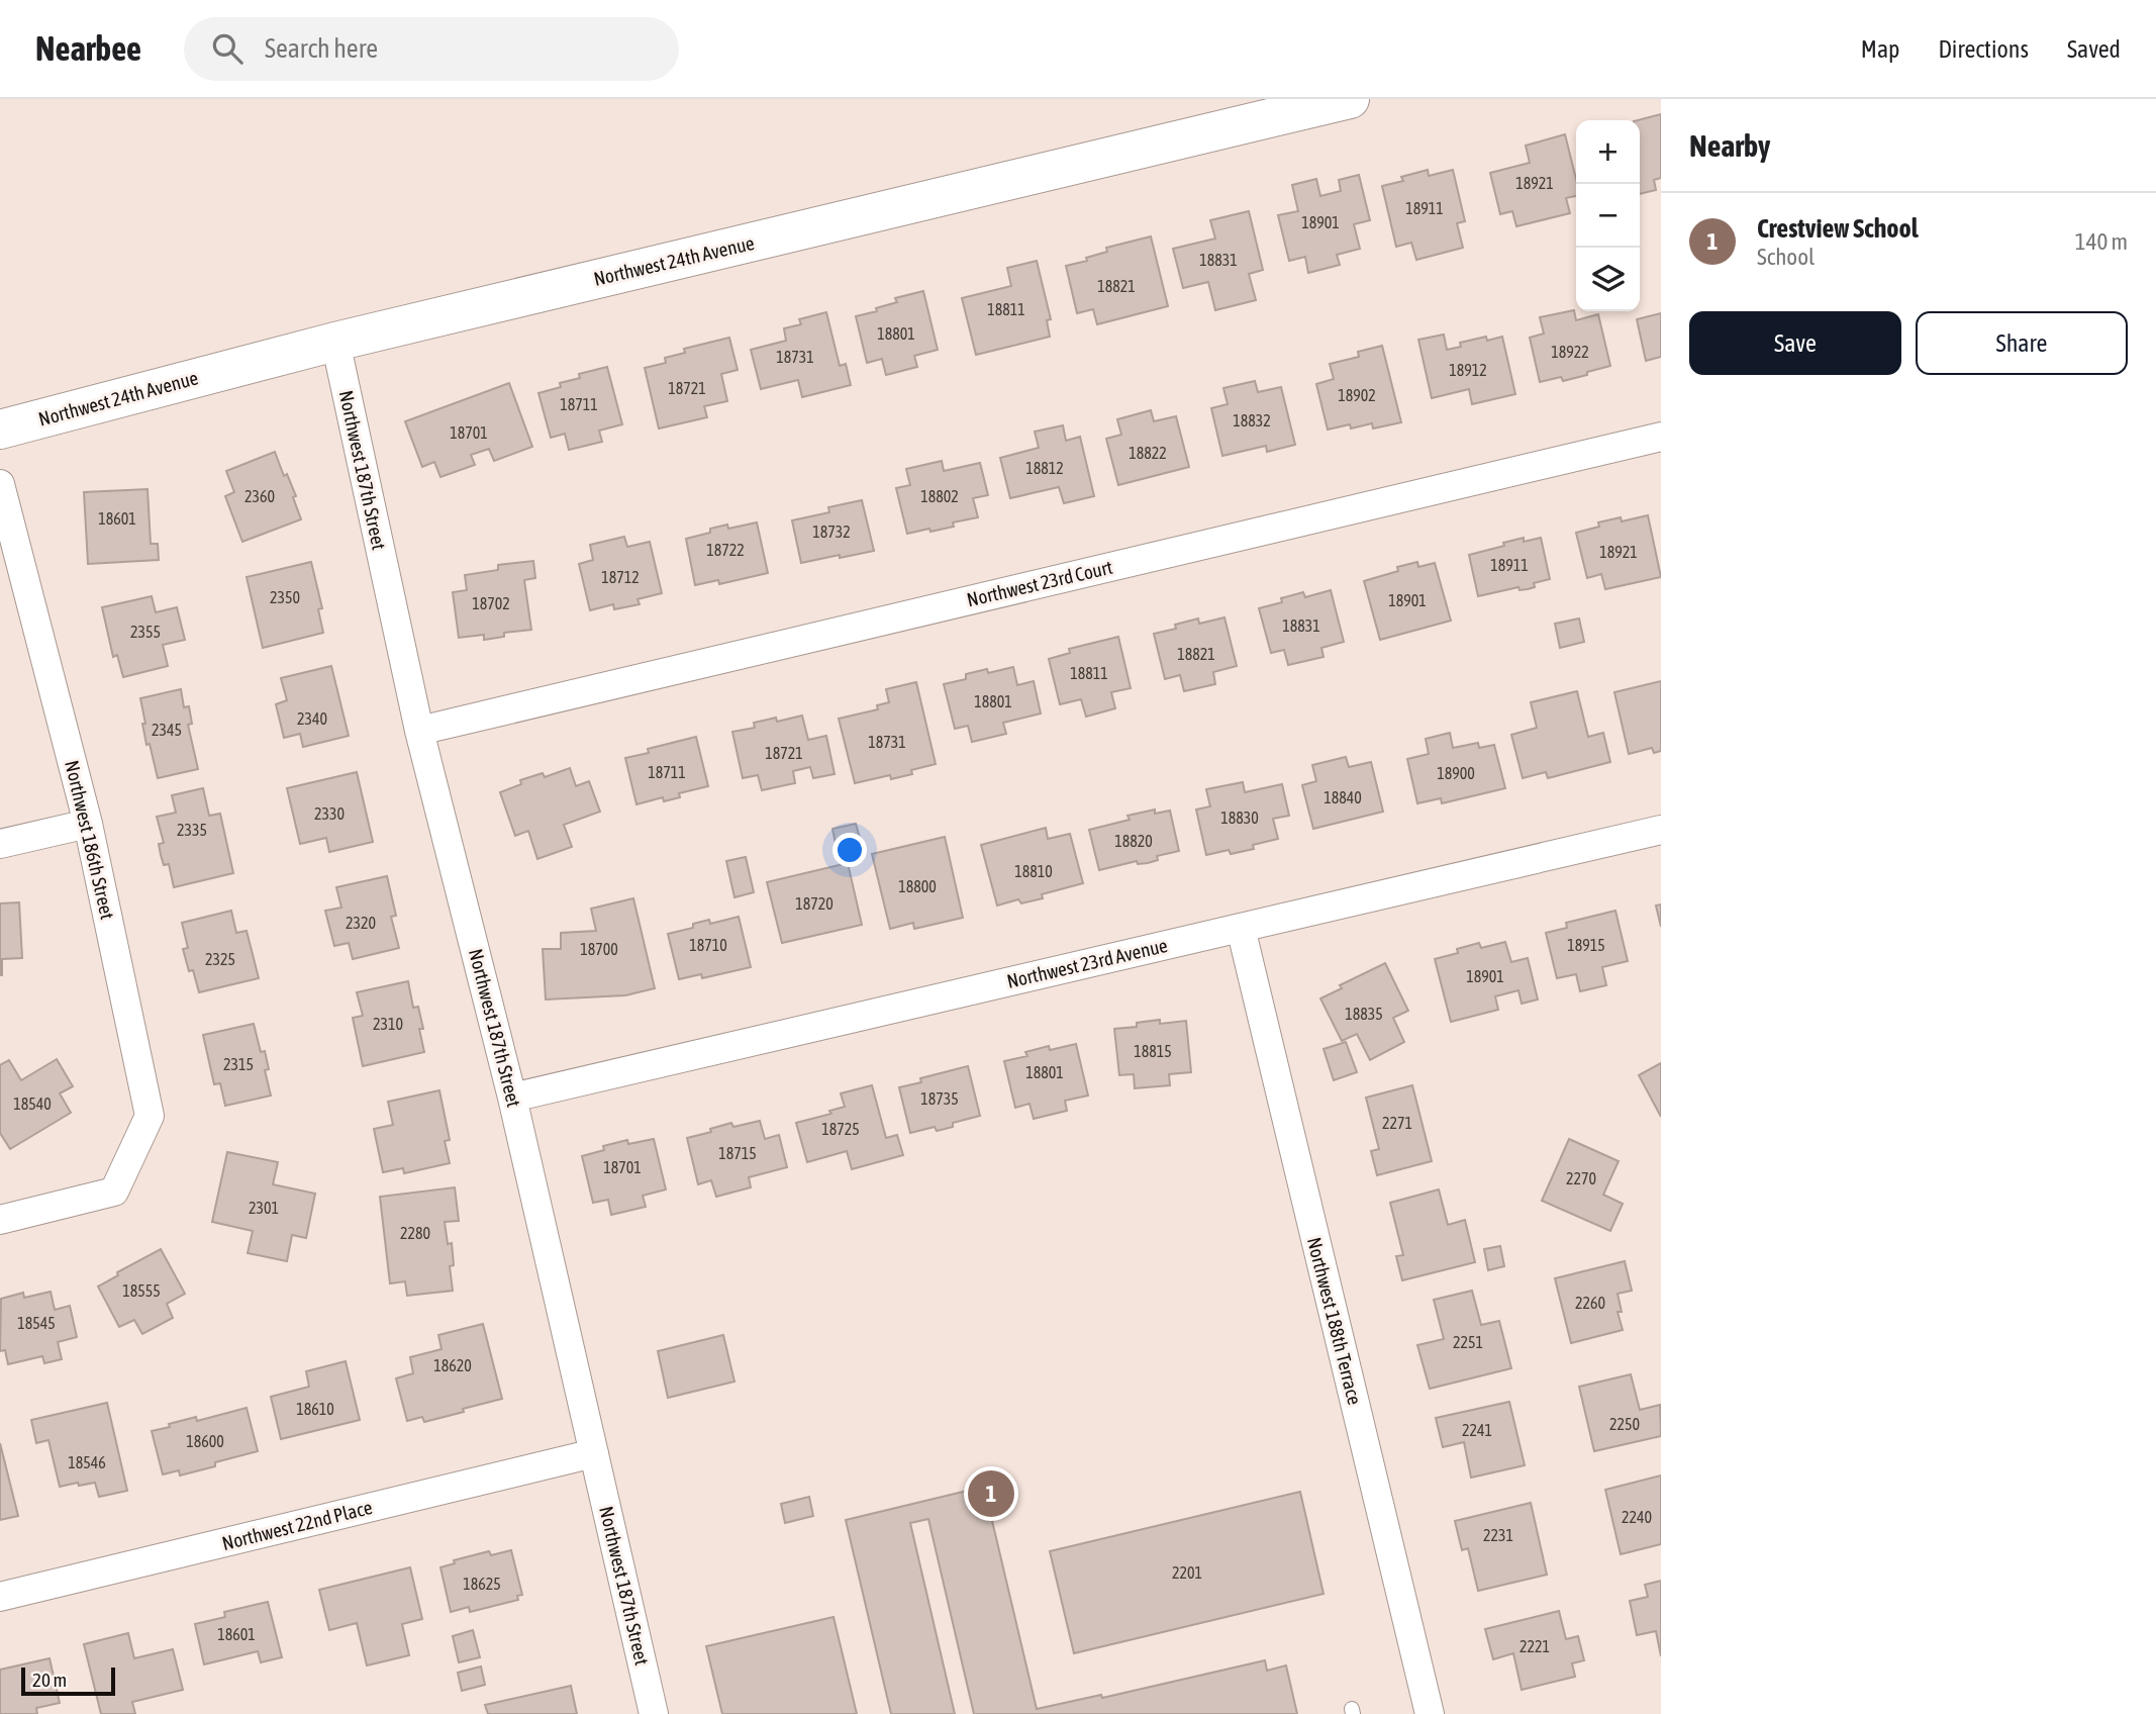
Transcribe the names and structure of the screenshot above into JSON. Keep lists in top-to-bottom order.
{
  "streets": {
    "street": [
      "Northwest 24th Avenue",
      "Northwest 187th Street",
      "Northwest 23rd Court",
      "Northwest 186th Street",
      "Northwest 23rd Avenue",
      "Northwest 188th Terrace",
      "Northwest 22nd Place"
    ]
  },
  "crossings": [
    ["Northwest 24th Avenue", "Northwest 187th Street"],
    ["Northwest 187th Street", "Northwest 23rd Court"],
    ["Northwest 187th Street", "Northwest 23rd Avenue"],
    ["Northwest 187th Street", "Northwest 22nd Place"],
    ["Northwest 23rd Avenue", "Northwest 188th Terrace"]
  ],
  "house_numbers": [
    "18921",
    "18911",
    "18901",
    "18831",
    "18821",
    "18811",
    "18801",
    "18922",
    "18731",
    "18912",
    "18721",
    "18902",
    "18711",
    "18832",
    "18701",
    "18822",
    "18812",
    "2360",
    "18802",
    "18601",
    "18732",
    "18722",
    "18921",
    "18911",
    "18712",
    "2350",
    "18901",
    "18702",
    "18831",
    "2355",
    "18821",
    "18811",
    "18801",
    "2340",
    "2345",
    "18731",
    "18721",
    "18711",
    "18900",
    "18840",
    "2330",
    "18830",
    "2335",
    "18820",
    "18810",
    "18800",
    "18720",
    "2320",
    "18710",
    "18915",
    "18700",
    "2325",
    "18901",
    "18835",
    "2310",
    "18815",
    "2315",
    "18801",
    "18735",
    "18540",
    "2271",
    "18725",
    "18715",
    "18701",
    "2270",
    "2301",
    "2280",
    "18555",
    "2260",
    "18545",
    "2251",
    "18620",
    "18610",
    "2250",
    "2241",
    "18600",
    "18546",
    "2240",
    "2231",
    "2201",
    "18625",
    "18601",
    "2221"
  ],
  "scale_bar": "20 m",
  "page": {
    "header": "Nearbee",
    "search": "Search here",
    "nav": ["Map", "Directions", "Saved"],
    "heading": "Nearby",
    "map_buttons": ["+", "−"],
    "list": [
      {
        "mark": "1",
        "name": "Crestview School",
        "note": "School",
        "value": "140 m"
      }
    ],
    "buttons": ["Save", "Share"],
    "pins": "1",
    "scale": "20 m"
  }
}
